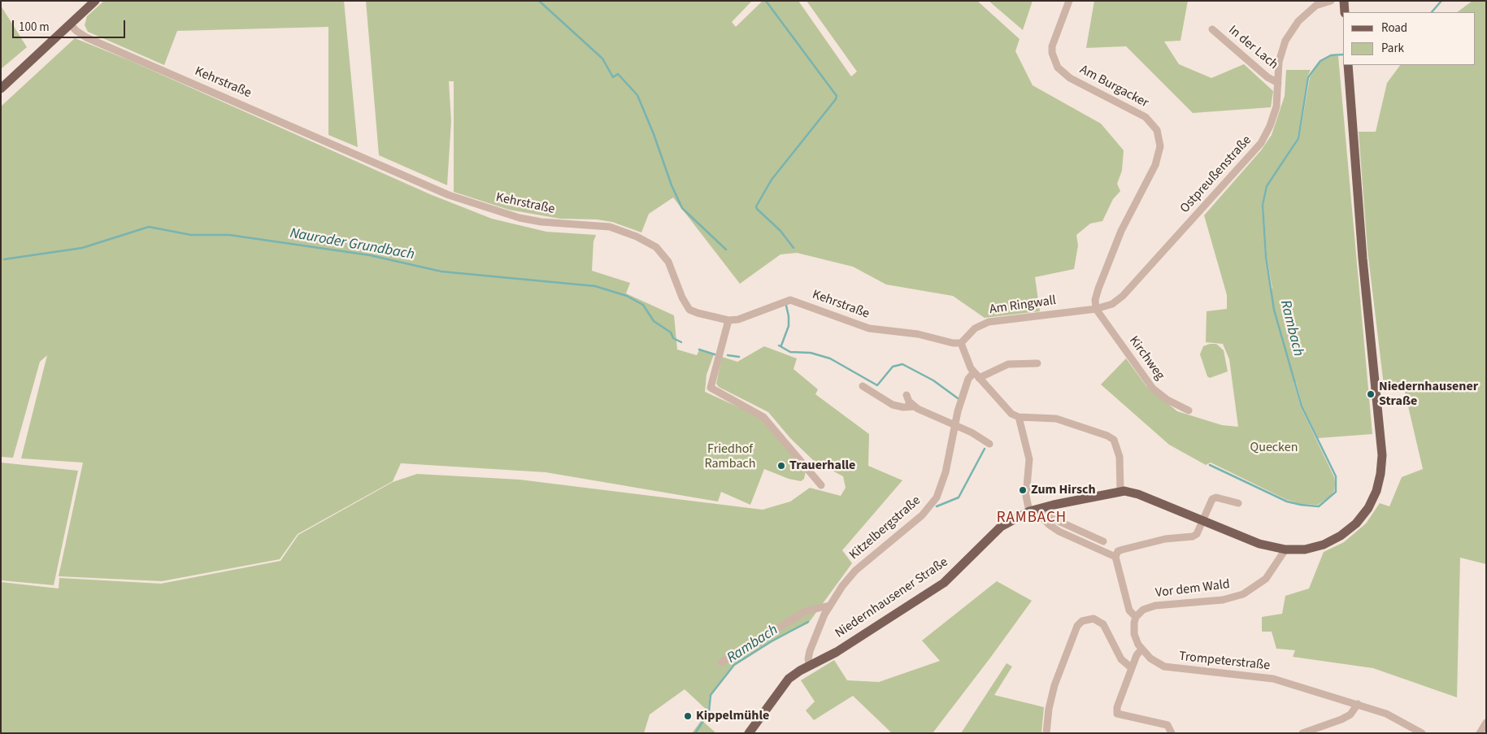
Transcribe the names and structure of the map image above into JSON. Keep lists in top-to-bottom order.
{
  "streets": {
    "main road": ["Niedernhausener Straße"],
    "street": [
      "In der Lach",
      "Kehrstraße",
      "Am Burgacker",
      "Ostpreußenstraße",
      "Am Ringwall",
      "Kirchweg",
      "Kitzelbergstraße",
      "Vor dem Wald",
      "Trompeterstraße"
    ]
  },
  "crossings": [
    ["In der Lach", "Ostpreußenstraße"],
    ["Kehrstraße", "Am Ringwall"],
    ["Am Burgacker", "Ostpreußenstraße"],
    ["Am Burgacker", "Am Ringwall"],
    ["Am Burgacker", "Kirchweg"],
    ["Ostpreußenstraße", "Am Ringwall"],
    ["Ostpreußenstraße", "Kirchweg"],
    ["Am Ringwall", "Kirchweg"],
    ["Kitzelbergstraße", "Niedernhausener Straße"],
    ["Vor dem Wald", "Niedernhausener Straße"]
  ],
  "districts": ["RAMBACH"],
  "water": ["Nauroder Grundbach", "Rambach"],
  "parks": ["Quecken", "Friedhof Rambach"],
  "places": [
    "Niedernhausener Straße",
    "Trauerhalle",
    "Zum Hirsch",
    "Kippelmühle"
  ],
  "legend": ["Road", "Park"],
  "scale_bar": "100 m"
}
